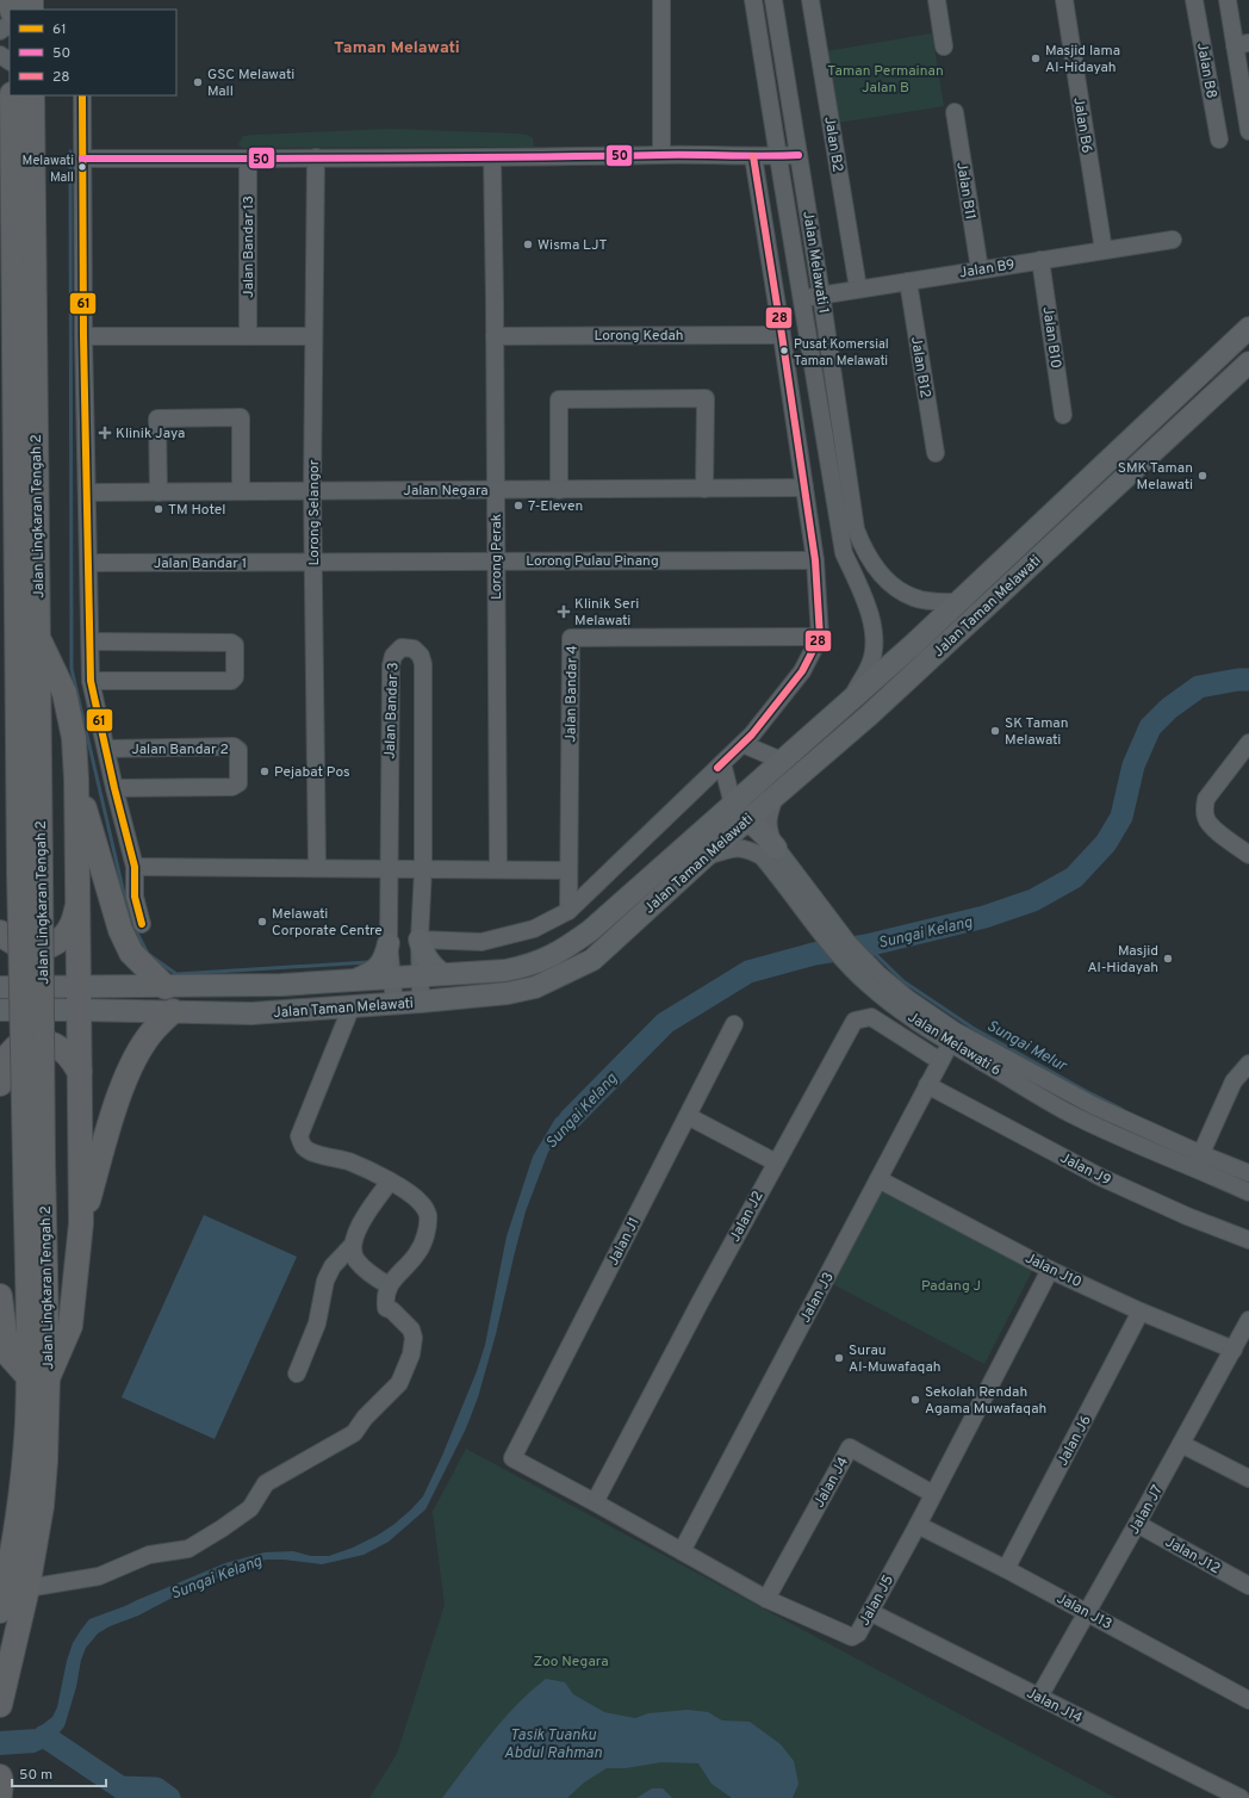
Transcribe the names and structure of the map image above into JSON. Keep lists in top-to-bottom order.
{
  "streets": {
    "highway": ["Jalan Lingkaran Tengah 2"],
    "main road": ["Jalan Taman Melawati"],
    "street": [
      "Jalan B8",
      "Jalan B6",
      "Jalan B2",
      "Jalan B11",
      "Jalan Bandar 13",
      "Jalan Melawati 1",
      "Jalan B9",
      "Lorong Kedah",
      "Jalan B10",
      "Jalan B12",
      "Jalan Negara",
      "Lorong Selangor",
      "Lorong Perak",
      "Lorong Pulau Pinang",
      "Jalan Bandar 1",
      "Jalan Bandar 4",
      "Jalan Bandar 3",
      "Jalan Bandar 2",
      "Jalan Melawati 6",
      "Jalan J9",
      "Jalan J2",
      "Jalan J1",
      "Jalan J10",
      "Jalan J3",
      "Jalan J6",
      "Jalan J4",
      "Jalan J7",
      "Jalan J12",
      "Jalan J5",
      "Jalan J13",
      "Jalan J14"
    ]
  },
  "crossings": [
    ["Jalan B6", "Jalan B9"],
    ["Jalan B2", "Jalan B9"],
    ["Jalan B11", "Jalan B9"],
    ["Jalan Melawati 1", "Jalan B9"],
    ["Jalan Melawati 1", "Jalan Taman Melawati"],
    ["Jalan B9", "Jalan B10"],
    ["Jalan B9", "Jalan B12"],
    ["Lorong Kedah", "Lorong Perak"],
    ["Jalan Negara", "Lorong Selangor"],
    ["Jalan Negara", "Lorong Perak"],
    ["Lorong Selangor", "Lorong Pulau Pinang"],
    ["Lorong Selangor", "Jalan Bandar 1"],
    ["Lorong Perak", "Lorong Pulau Pinang"],
    ["Lorong Pulau Pinang", "Jalan Bandar 1"],
    ["Jalan Taman Melawati", "Jalan Bandar 3"],
    ["Jalan Taman Melawati", "Jalan Melawati 6"],
    ["Jalan Melawati 6", "Jalan J3"],
    ["Jalan J9", "Jalan J3"],
    ["Jalan J2", "Jalan J3"],
    ["Jalan J2", "Jalan J5"],
    ["Jalan J1", "Jalan J5"],
    ["Jalan J10", "Jalan J3"],
    ["Jalan J10", "Jalan J6"],
    ["Jalan J10", "Jalan J7"],
    ["Jalan J10", "Jalan J5"],
    ["Jalan J3", "Jalan J5"],
    ["Jalan J6", "Jalan J13"],
    ["Jalan J4", "Jalan J5"],
    ["Jalan J7", "Jalan J12"],
    ["Jalan J7", "Jalan J13"],
    ["Jalan J7", "Jalan J14"],
    ["Jalan J5", "Jalan J13"],
    ["Jalan J5", "Jalan J14"]
  ],
  "districts": ["Taman Melawati"],
  "water": ["Sungai Kelang", "Sungai Melur", "Tasik Tuanku Abdul Rahman"],
  "parks": ["Taman Permainan Jalan B", "Padang J", "Zoo Negara"],
  "places": {
    "other": [
      "Masjid lama Al-Hidayah",
      "GSC Melawati Mall",
      "Melawati Mall",
      "Wisma LJT",
      "Pusat Komersial Taman Melawati",
      "SMK Taman Melawati",
      "7-Eleven",
      "TM Hotel",
      "SK Taman Melawati",
      "Pejabat Pos",
      "Melawati Corporate Centre",
      "Masjid Al-Hidayah",
      "Surau Al-Muwafaqah",
      "Sekolah Rendah Agama Muwafaqah"
    ],
    "health": ["Klinik Jaya", "Klinik Seri Melawati"]
  },
  "lines": ["transit line 61", "transit line 50", "transit line 28"],
  "legend": ["61", "50", "28"],
  "scale_bar": "50 m"
}
